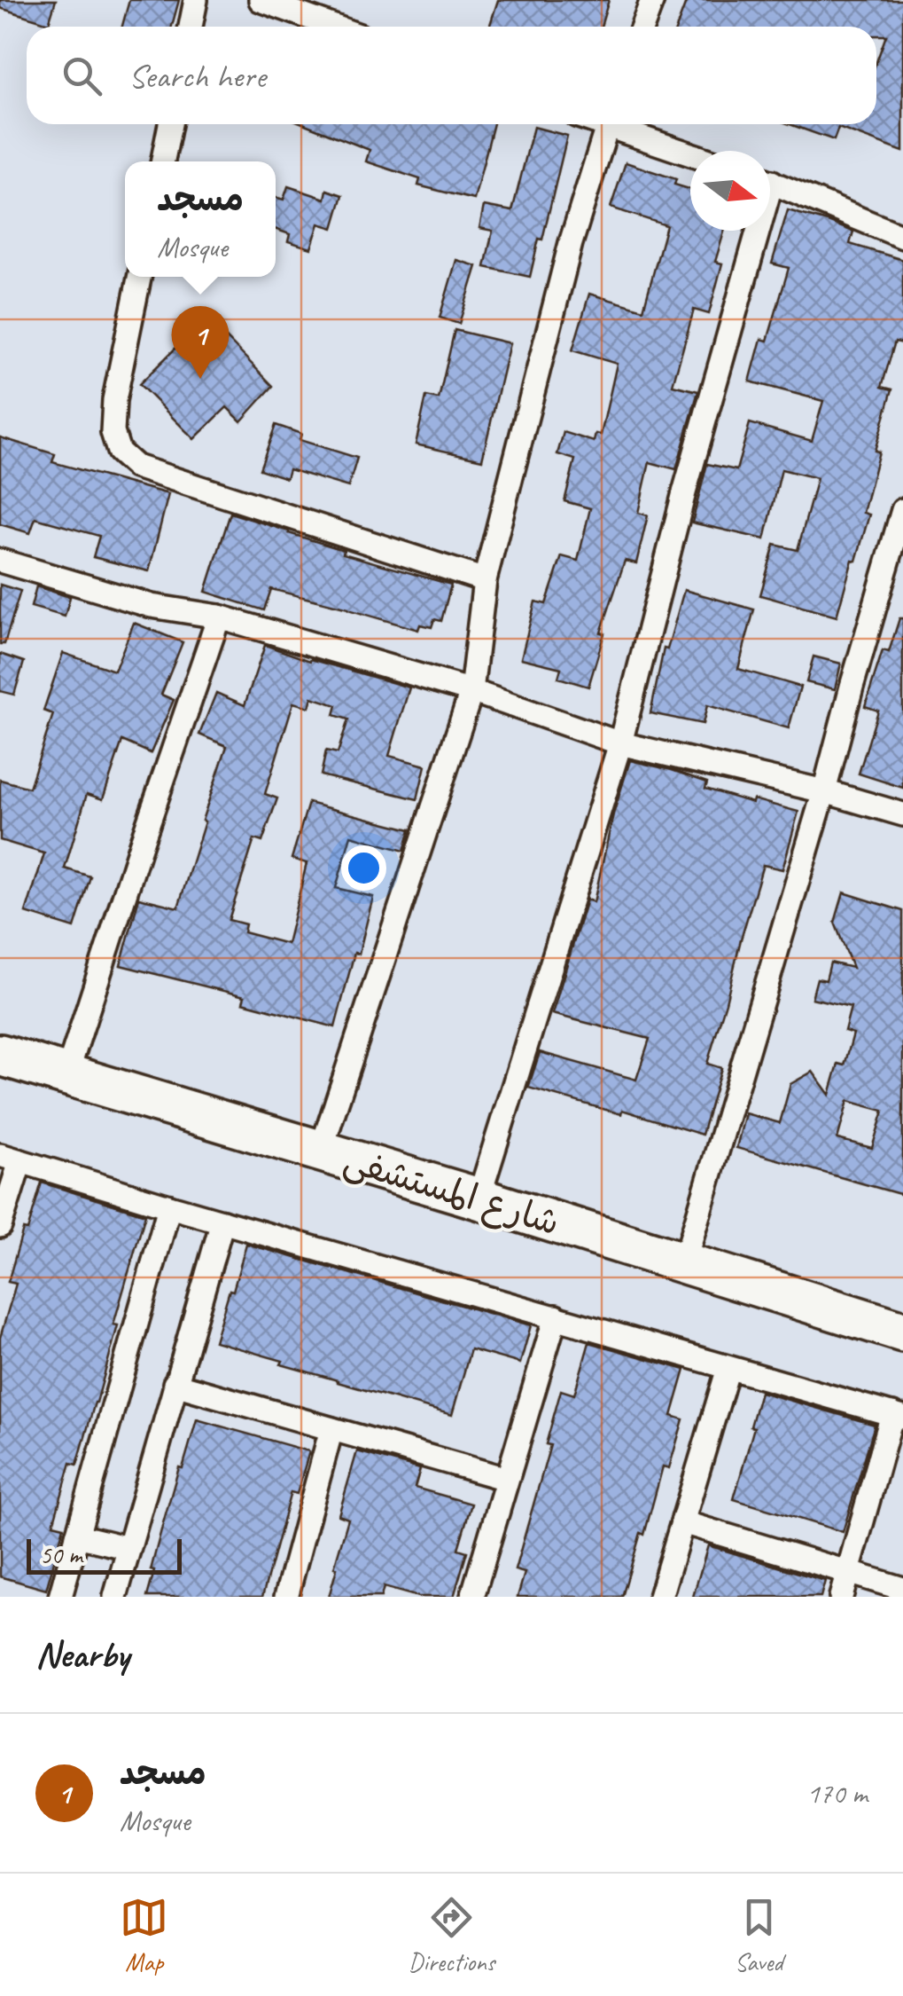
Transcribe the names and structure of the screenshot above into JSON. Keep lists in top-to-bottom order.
{
  "streets": {
    "highway": ["شارع المستشفى"]
  },
  "scale_bar": "50 m",
  "north": "right",
  "page": {
    "search": "Search here",
    "popup": ["مسجد", "Mosque"],
    "pins": "1",
    "scale": "50 m",
    "heading": "Nearby",
    "list": [
      {
        "mark": "1",
        "name": "مسجد",
        "note": "Mosque",
        "value": "170 m"
      }
    ],
    "nav": ["Map", "Directions", "Saved"]
  }
}
